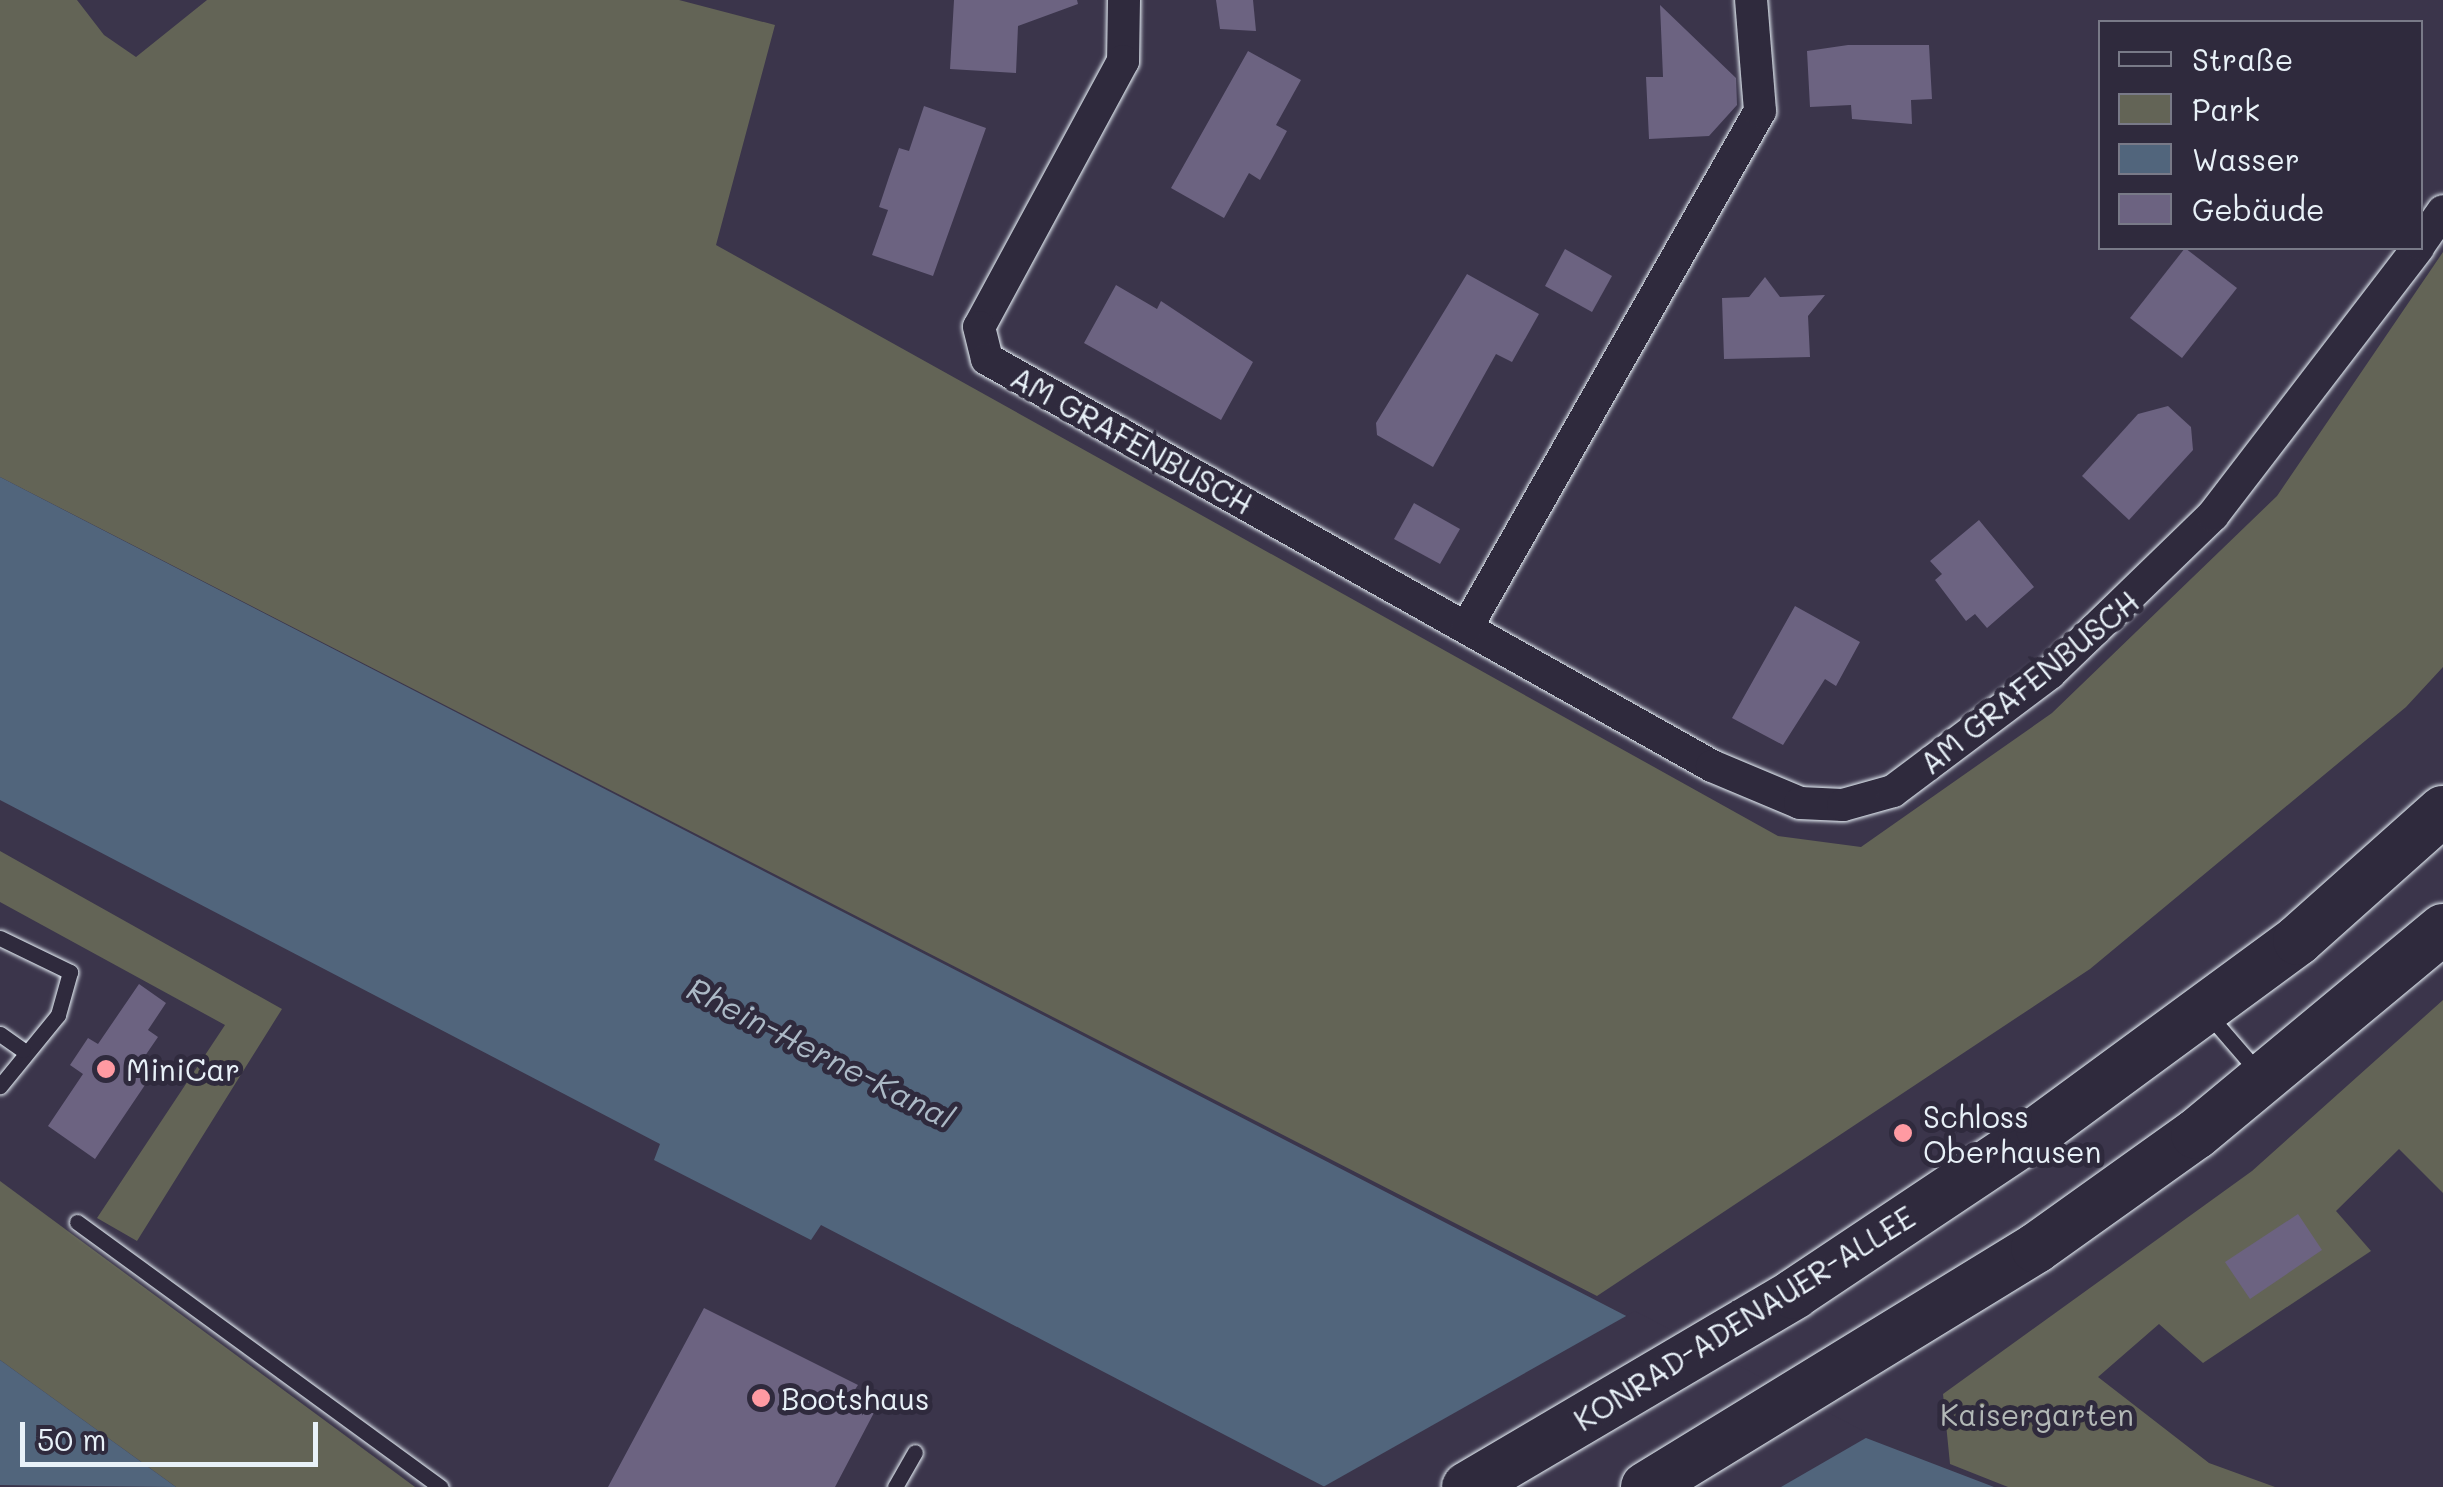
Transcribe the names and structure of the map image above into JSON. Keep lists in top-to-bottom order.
{
  "streets": {
    "main road": ["KONRAD-ADENAUER-ALLEE"],
    "street": ["AM GRAFENBUSCH"]
  },
  "water": ["Rhein-Herne-Kanal"],
  "parks": ["Kaisergarten"],
  "places": ["MiniCar", "Schloss Oberhausen", "Bootshaus"],
  "legend": [
    "Straße",
    "Park",
    "Wasser",
    "Gebäude"
  ],
  "scale_bar": "50 m"
}
